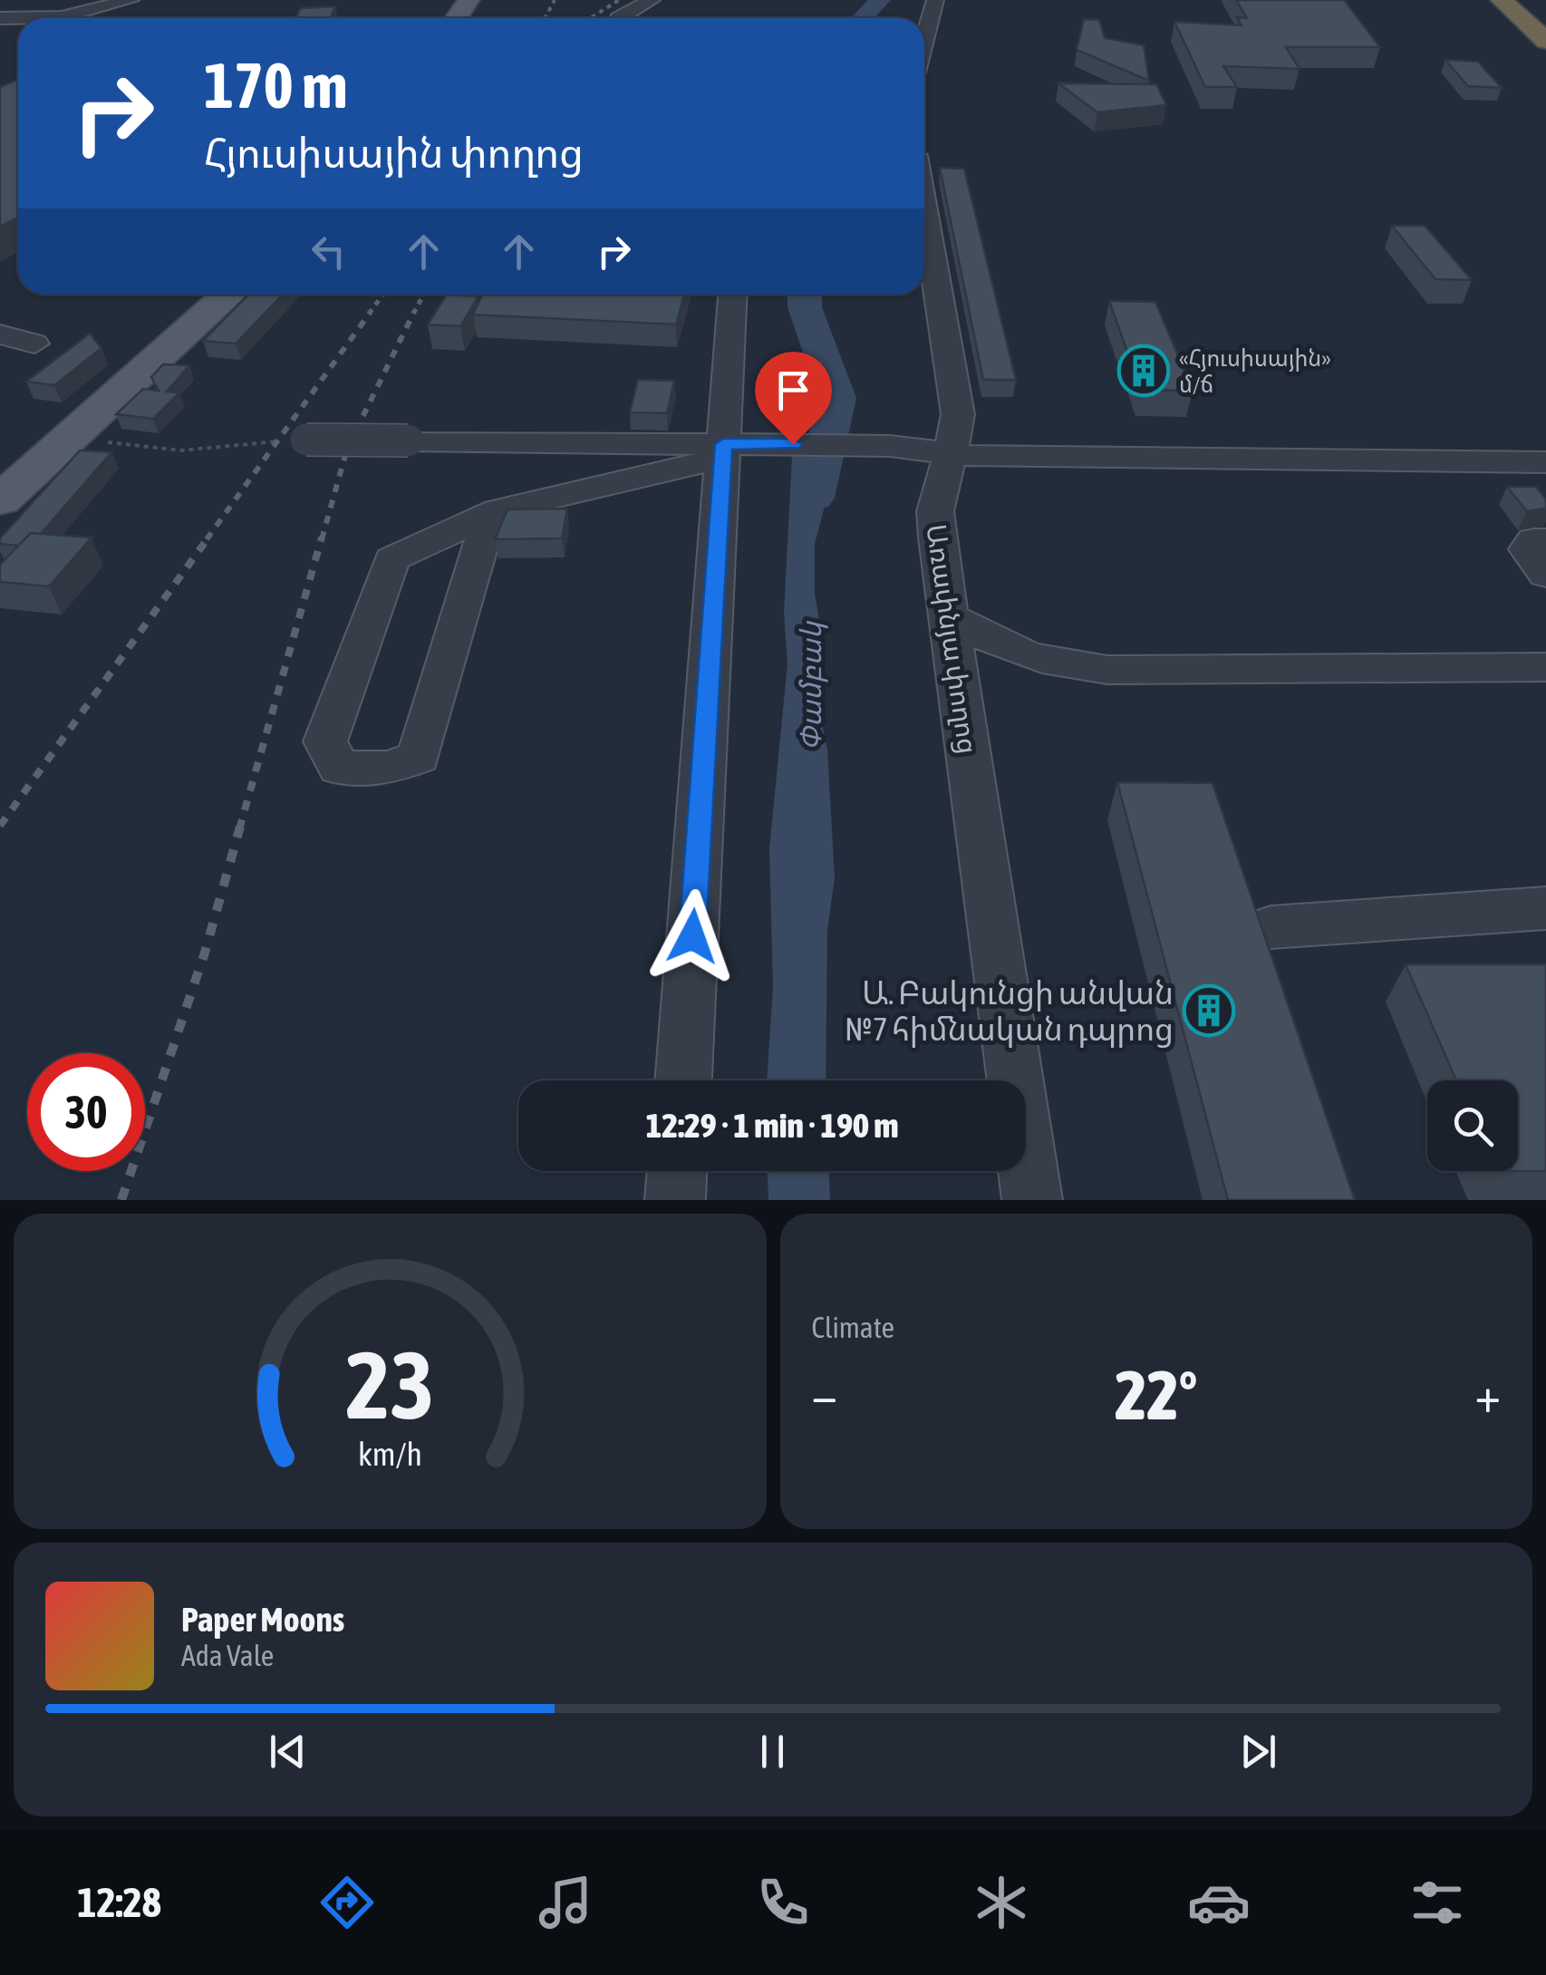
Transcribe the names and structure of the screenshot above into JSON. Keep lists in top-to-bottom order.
{
  "streets": {
    "street": ["Առափնյա փողոց"]
  },
  "water": ["Փամբակ"],
  "places": {
    "building": ["«Հյուսիսային» մ/ճ", "Ա. Բակունցի անվան №7 հիմնական դպրոց"]
  },
  "page": {
    "turn": ["170 m", "Հյուսիսային փողոց"],
    "limit": "30",
    "trip": "12:29 · 1 min · 190 m",
    "tile": "Climate",
    "heat": ["−", "22°", "+"],
    "song": ["Paper Moons", "Ada Vale"],
    "tabs": "12:28",
    "gauge": ["23", "km/h"]
  }
}
